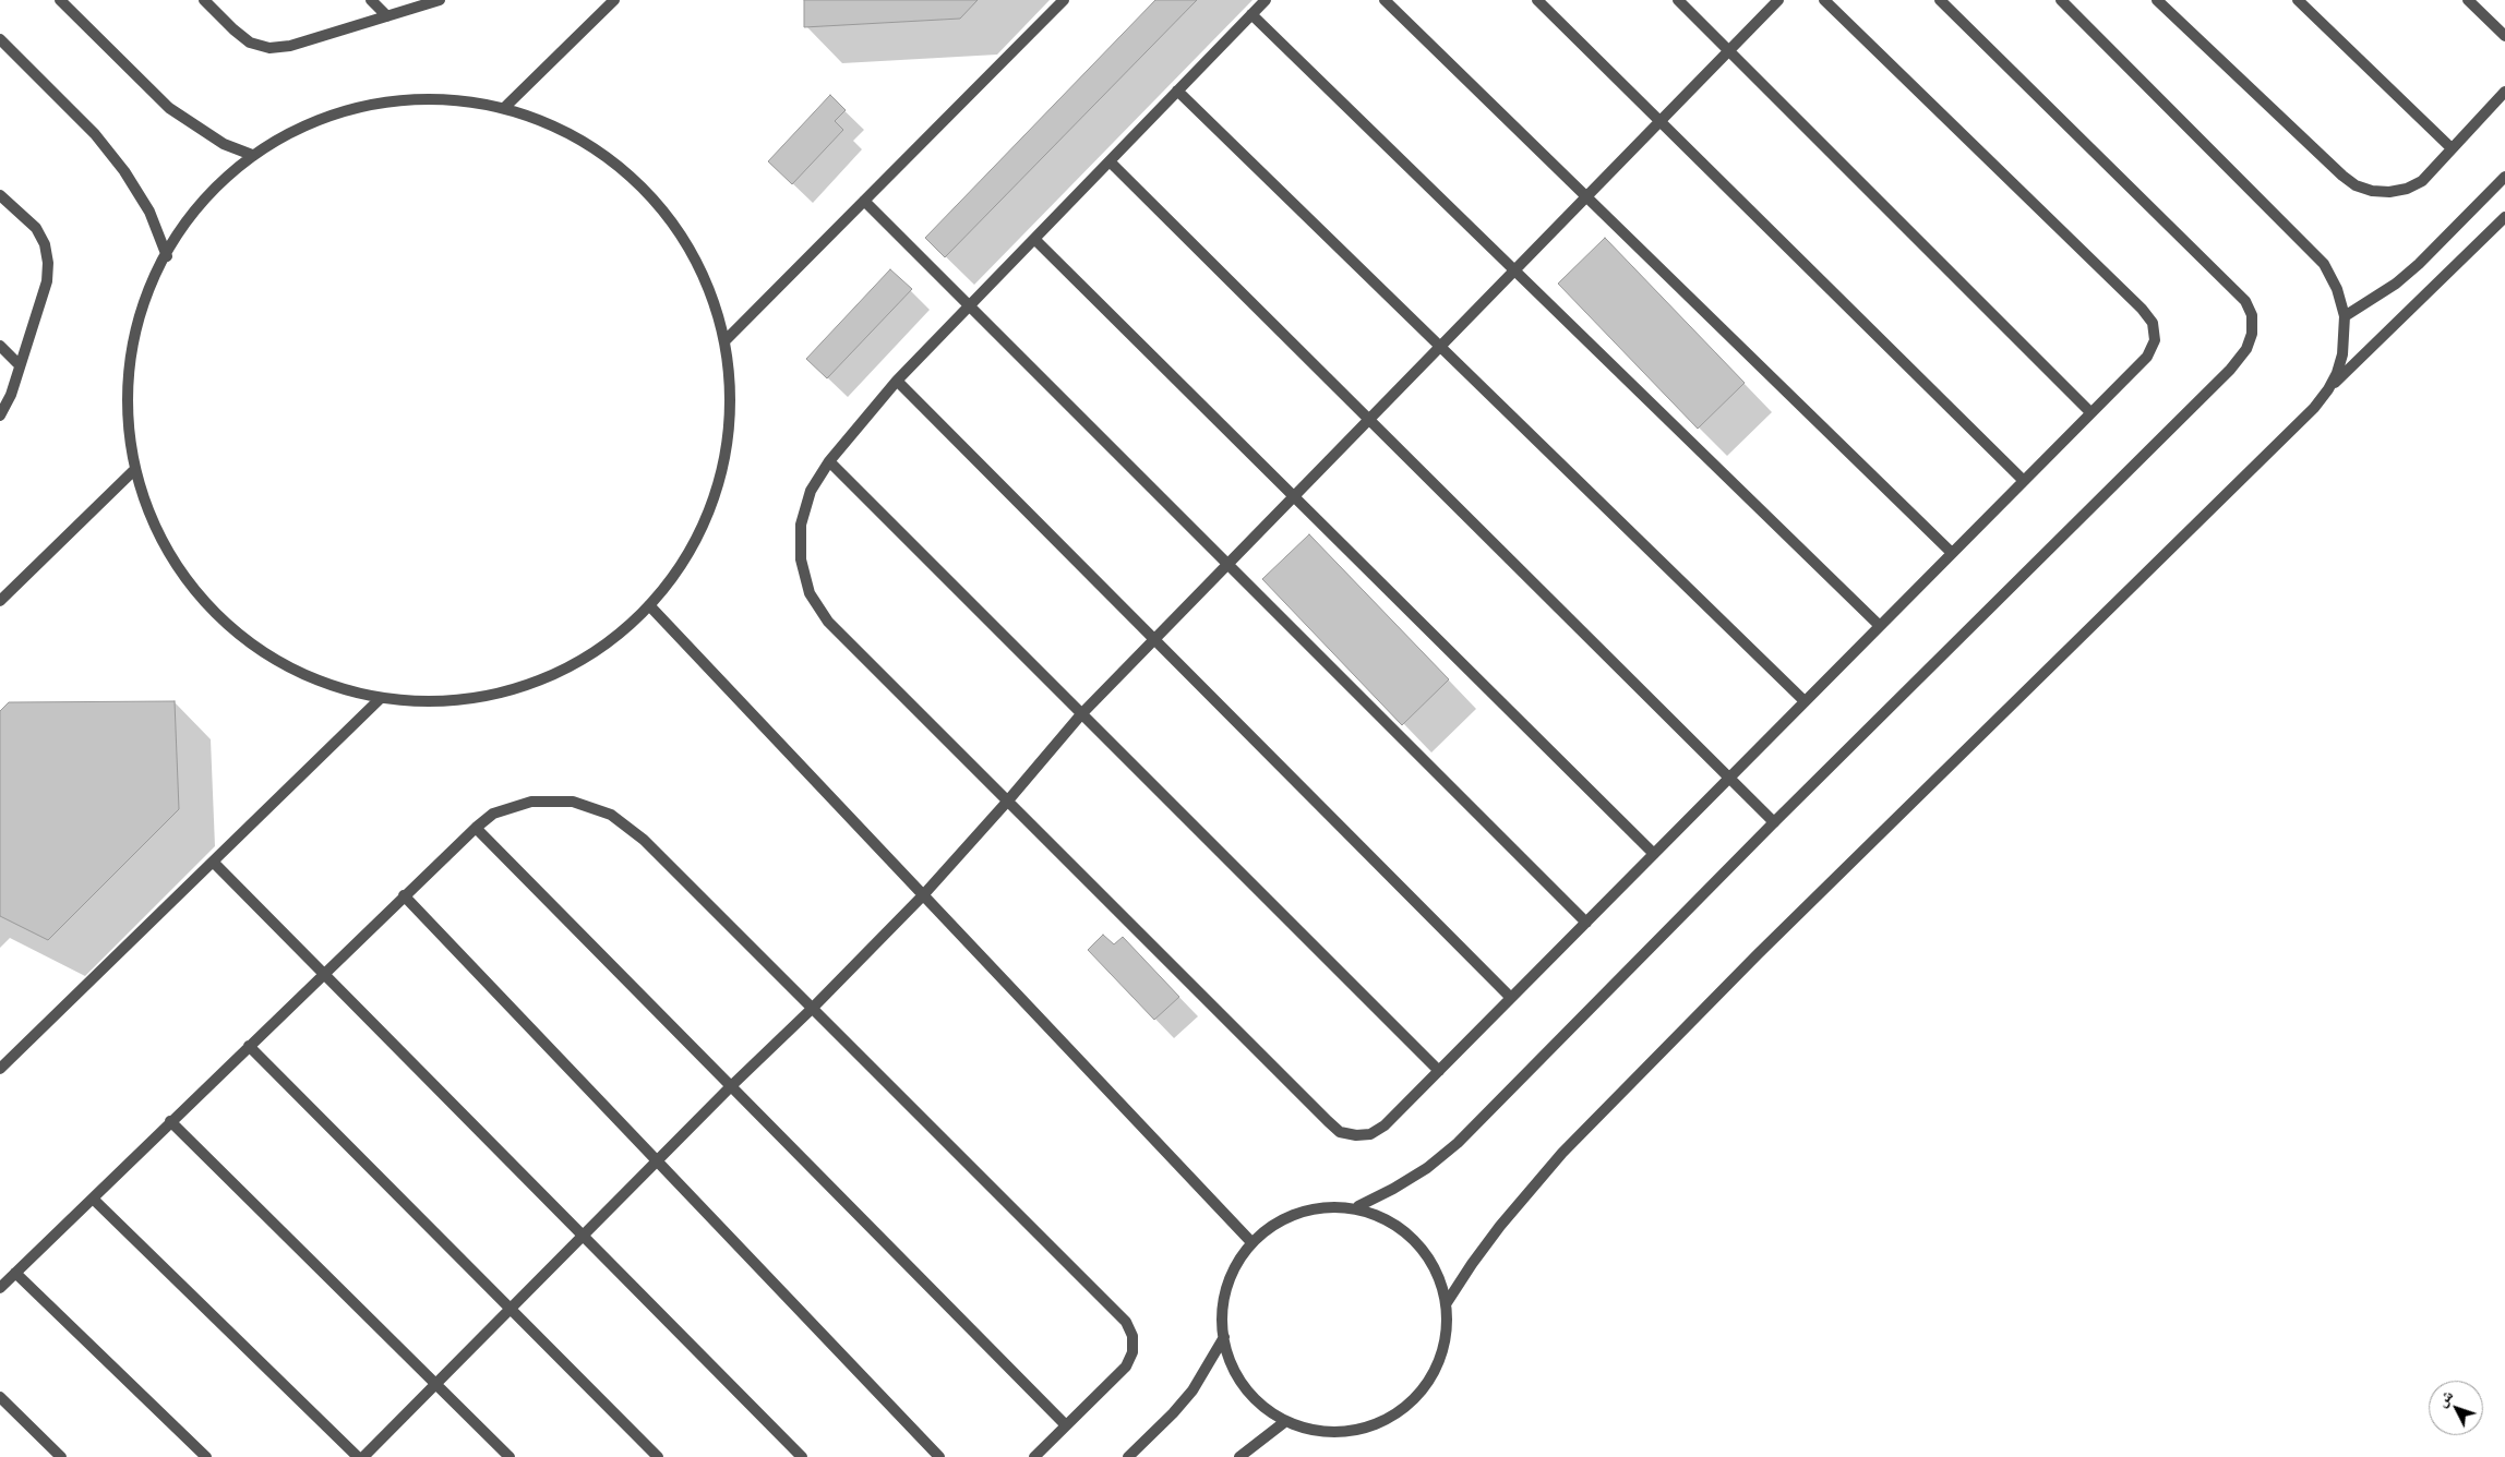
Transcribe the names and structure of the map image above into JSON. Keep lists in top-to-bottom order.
{
  "north": "top left"
}
